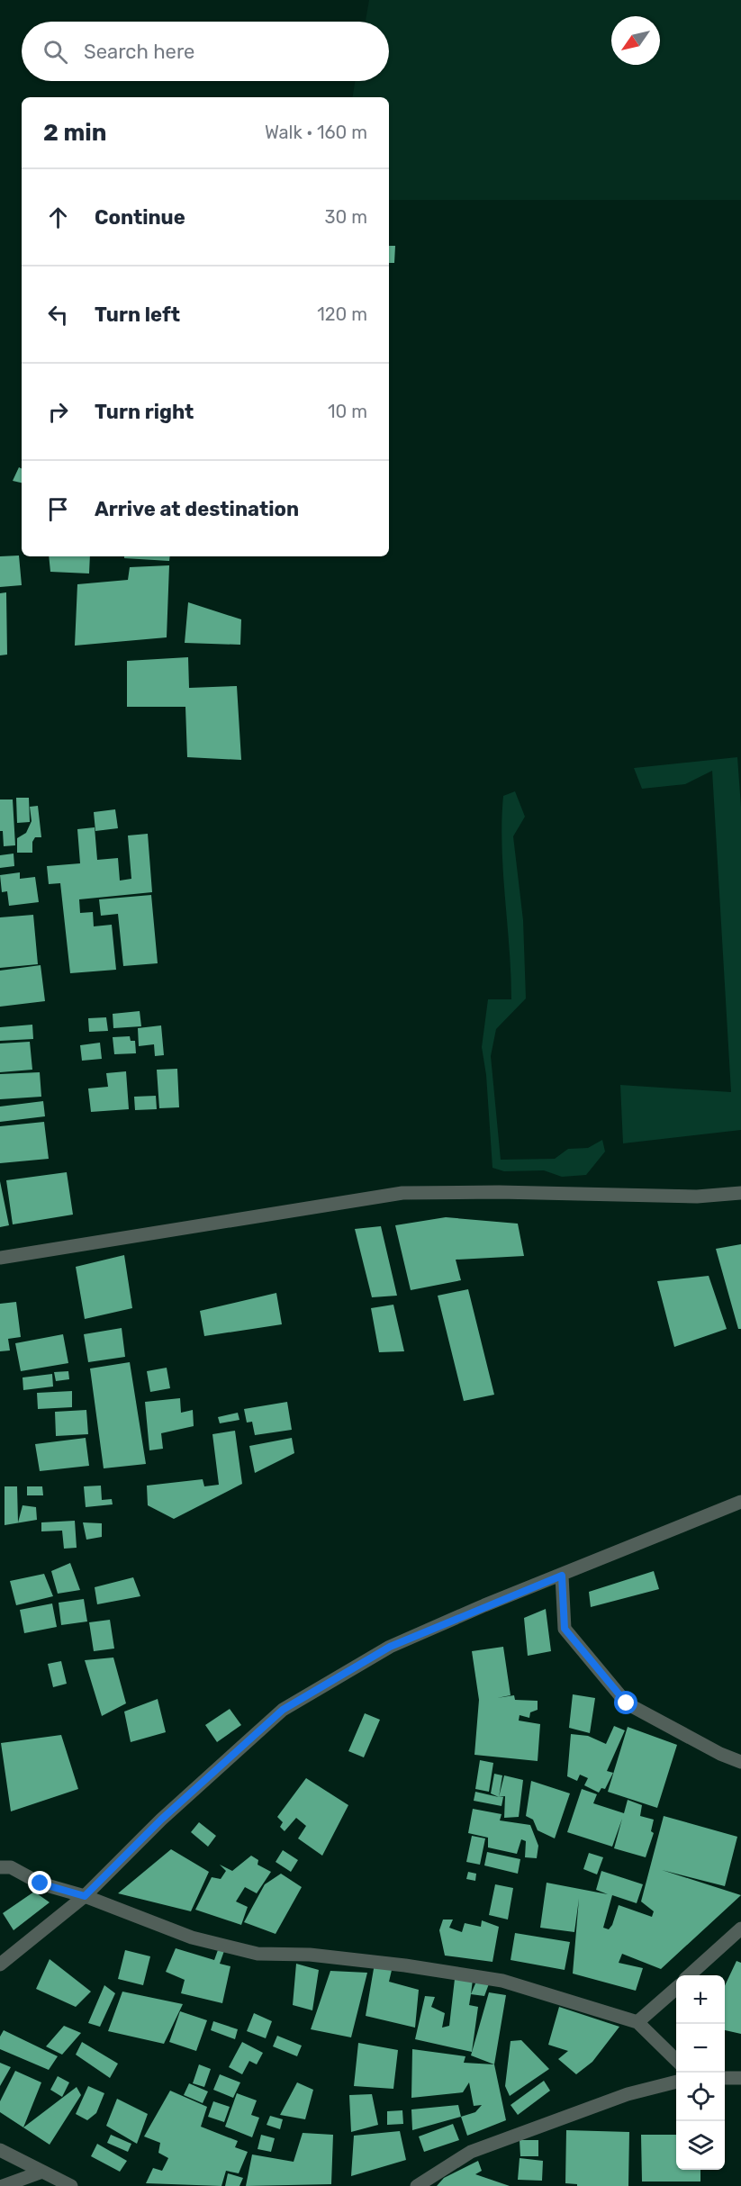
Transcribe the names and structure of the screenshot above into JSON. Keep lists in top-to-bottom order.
{
  "north": "bottom left",
  "page": {
    "search": "Search here",
    "heading": ["2 min", "Walk · 160 m"],
    "list": [
      ["Continue", "30 m"],
      ["Turn left", "120 m"],
      ["Turn right", "10 m"],
      "Arrive at destination"
    ],
    "map_buttons": ["+", "−"]
  }
}
